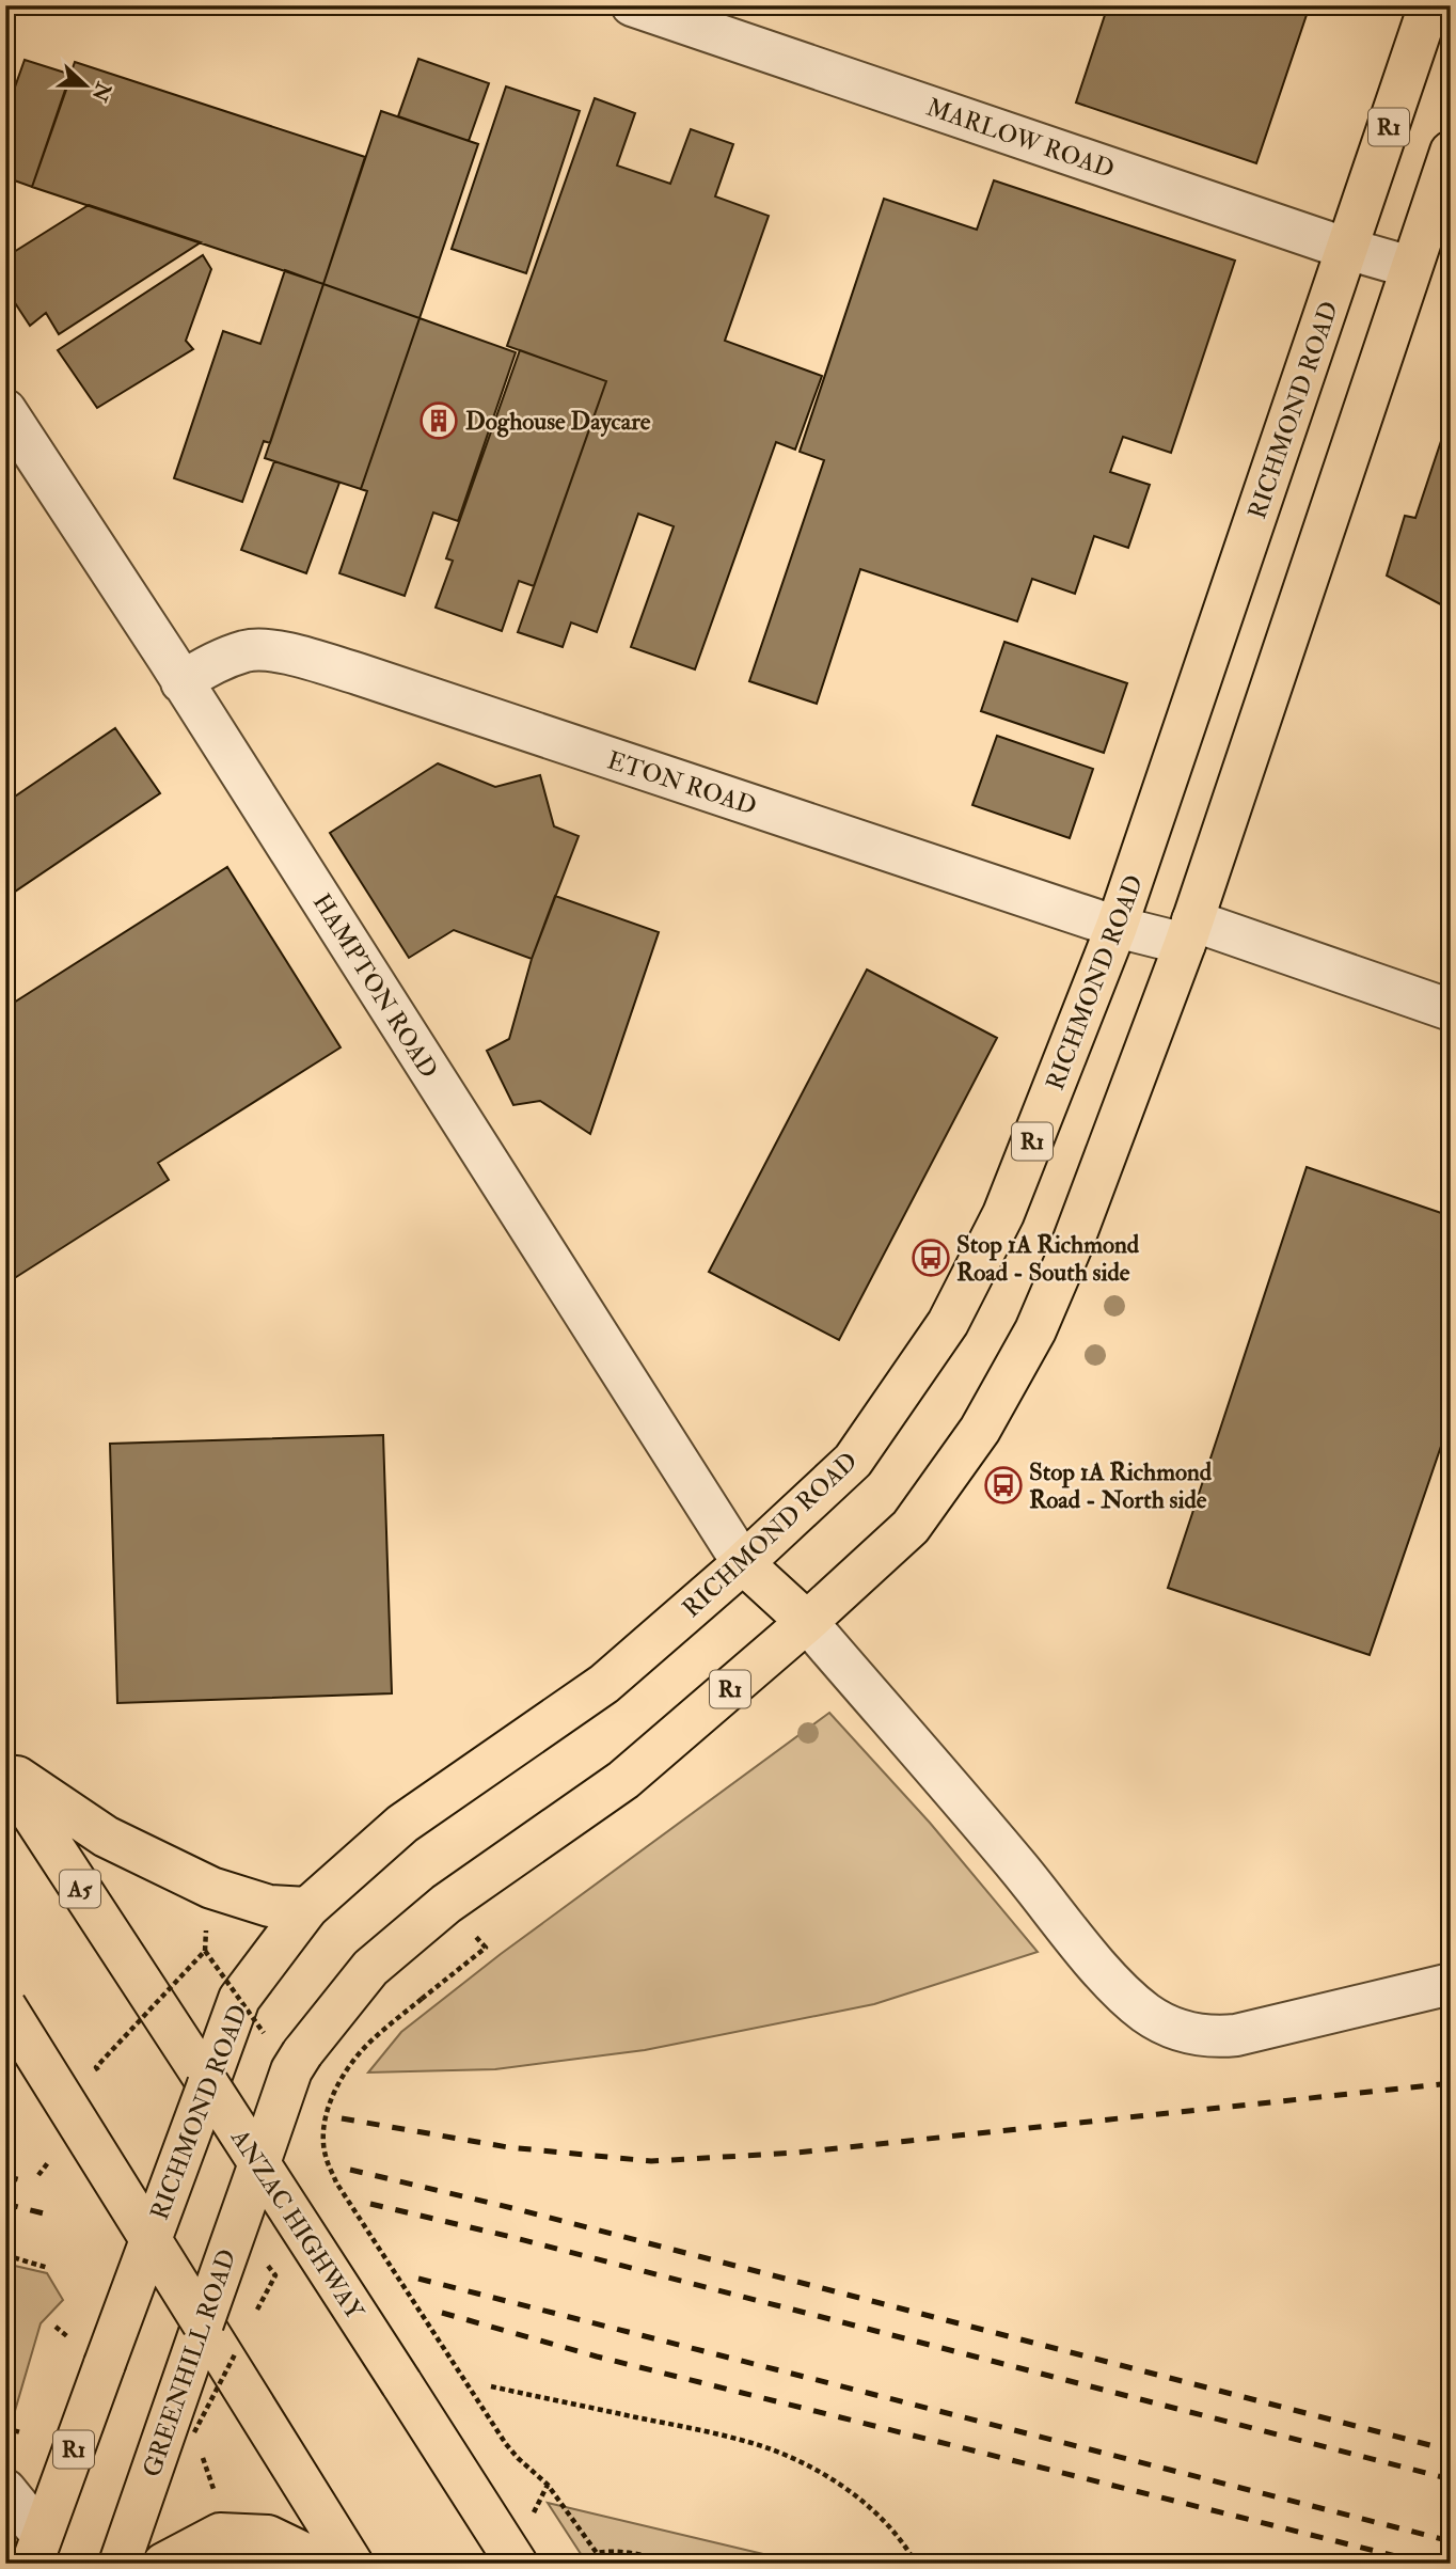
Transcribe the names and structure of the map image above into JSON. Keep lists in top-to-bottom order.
{
  "streets": {
    "main road": [
      "R1",
      "RICHMOND ROAD",
      "A5",
      "ANZAC HIGHWAY",
      "GREENHILL ROAD"
    ],
    "street": ["MARLOW ROAD", "ETON ROAD", "HAMPTON ROAD"]
  },
  "crossings": [
    ["R1", "MARLOW ROAD"],
    ["R1", "RICHMOND ROAD"],
    ["R1", "ETON ROAD"],
    ["R1", "ANZAC HIGHWAY"],
    ["R1", "GREENHILL ROAD"],
    ["MARLOW ROAD", "RICHMOND ROAD"],
    ["RICHMOND ROAD", "ETON ROAD"],
    ["RICHMOND ROAD", "HAMPTON ROAD"],
    ["RICHMOND ROAD", "ANZAC HIGHWAY"],
    ["ETON ROAD", "HAMPTON ROAD"],
    ["ANZAC HIGHWAY", "GREENHILL ROAD"]
  ],
  "places": {
    "building": ["Doghouse Daycare"],
    "bus stop": ["Stop 1A Richmond Road - South side", "Stop 1A Richmond Road - North side"]
  },
  "north": "right"
}
